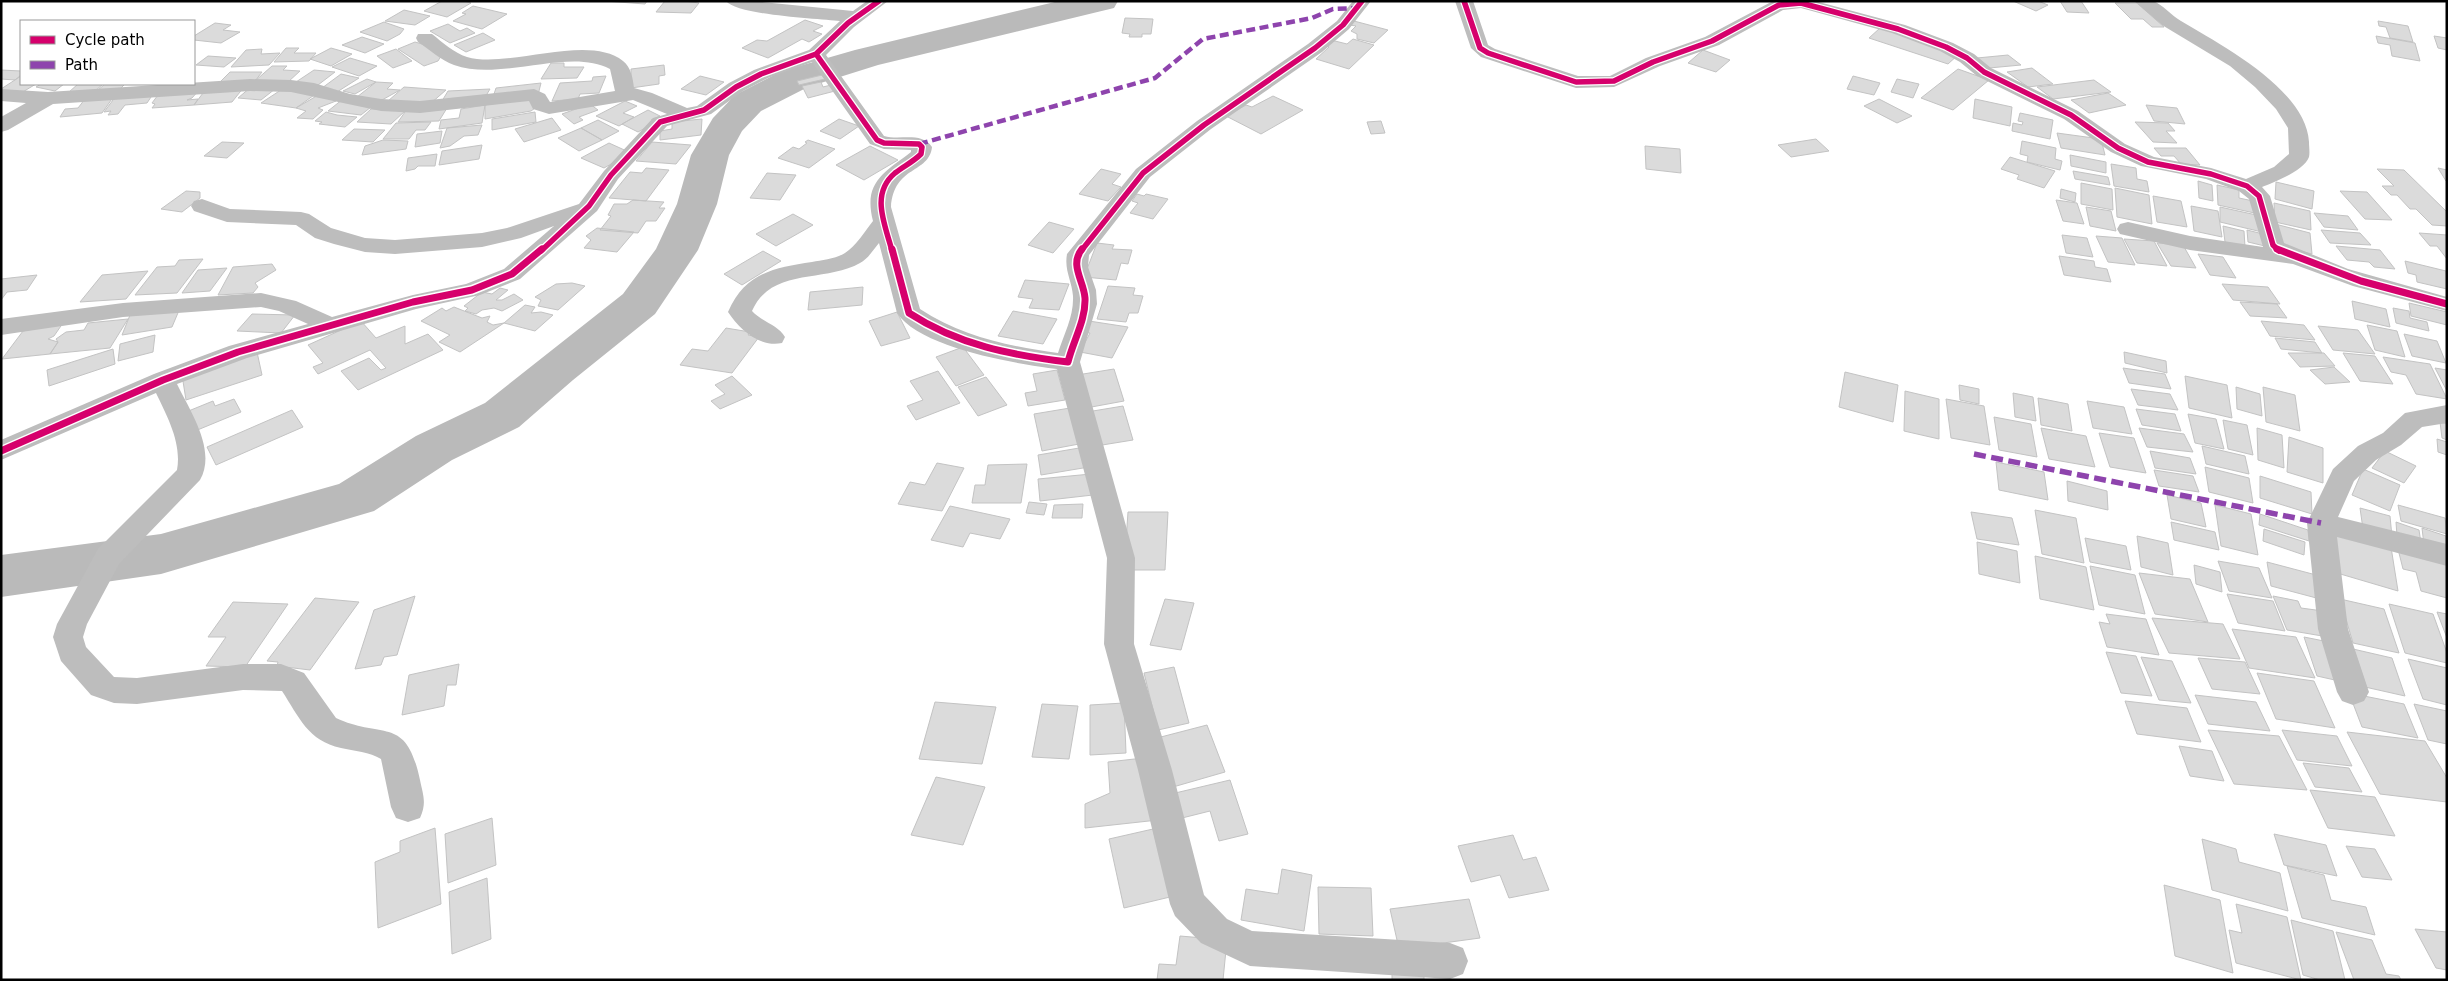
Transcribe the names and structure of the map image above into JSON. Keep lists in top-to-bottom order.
{
  "legend": ["Cycle path", "Path"]
}
